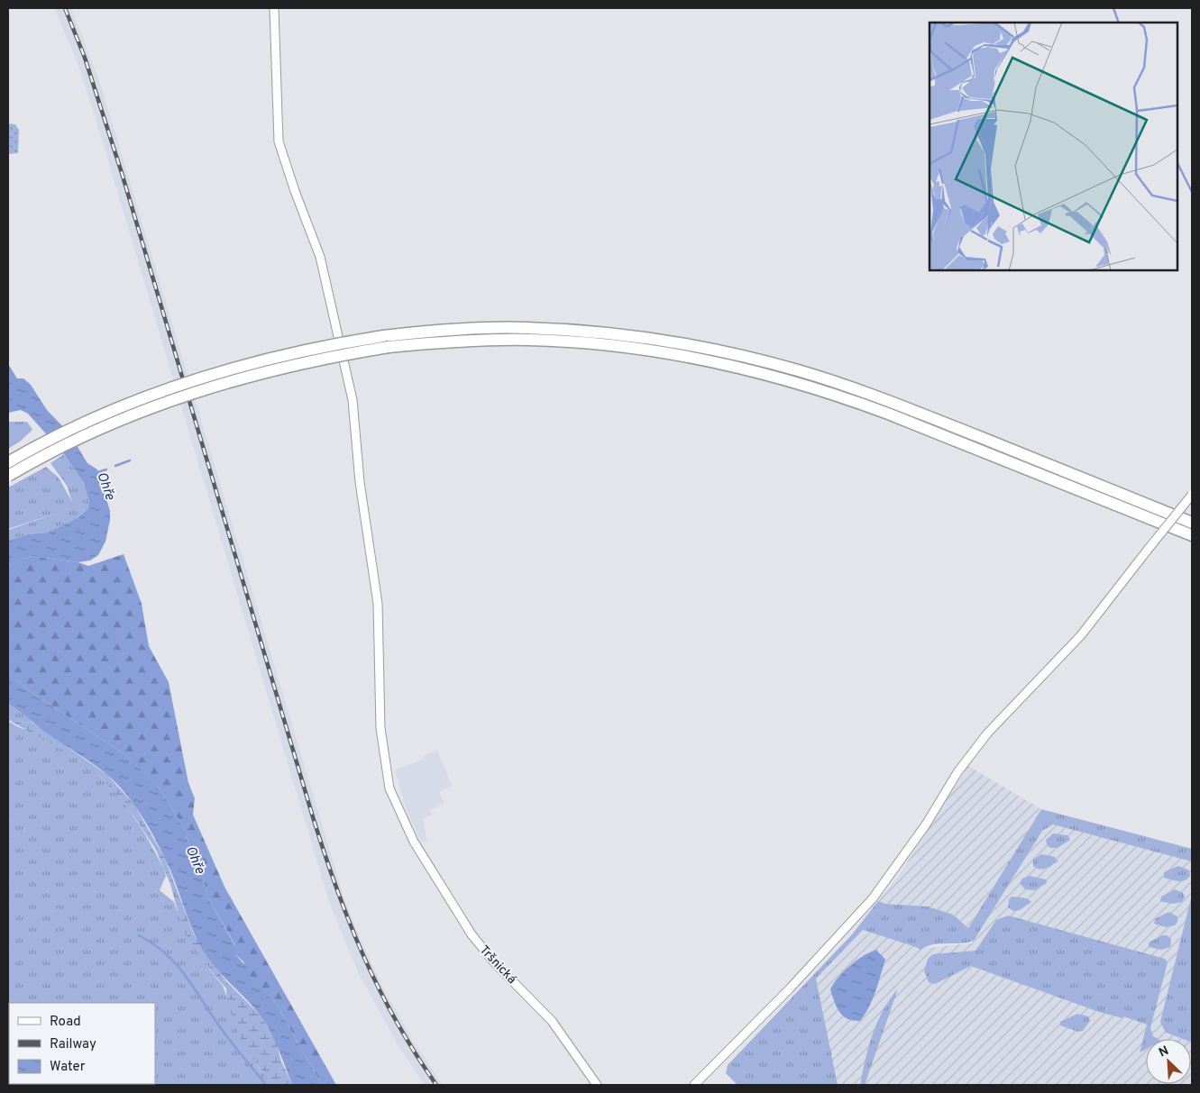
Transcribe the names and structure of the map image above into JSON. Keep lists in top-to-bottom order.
{
  "streets": {
    "street": ["Tršnická"]
  },
  "water": ["Ohře"],
  "legend": ["Road", "Railway", "Water"],
  "north": "top left"
}
